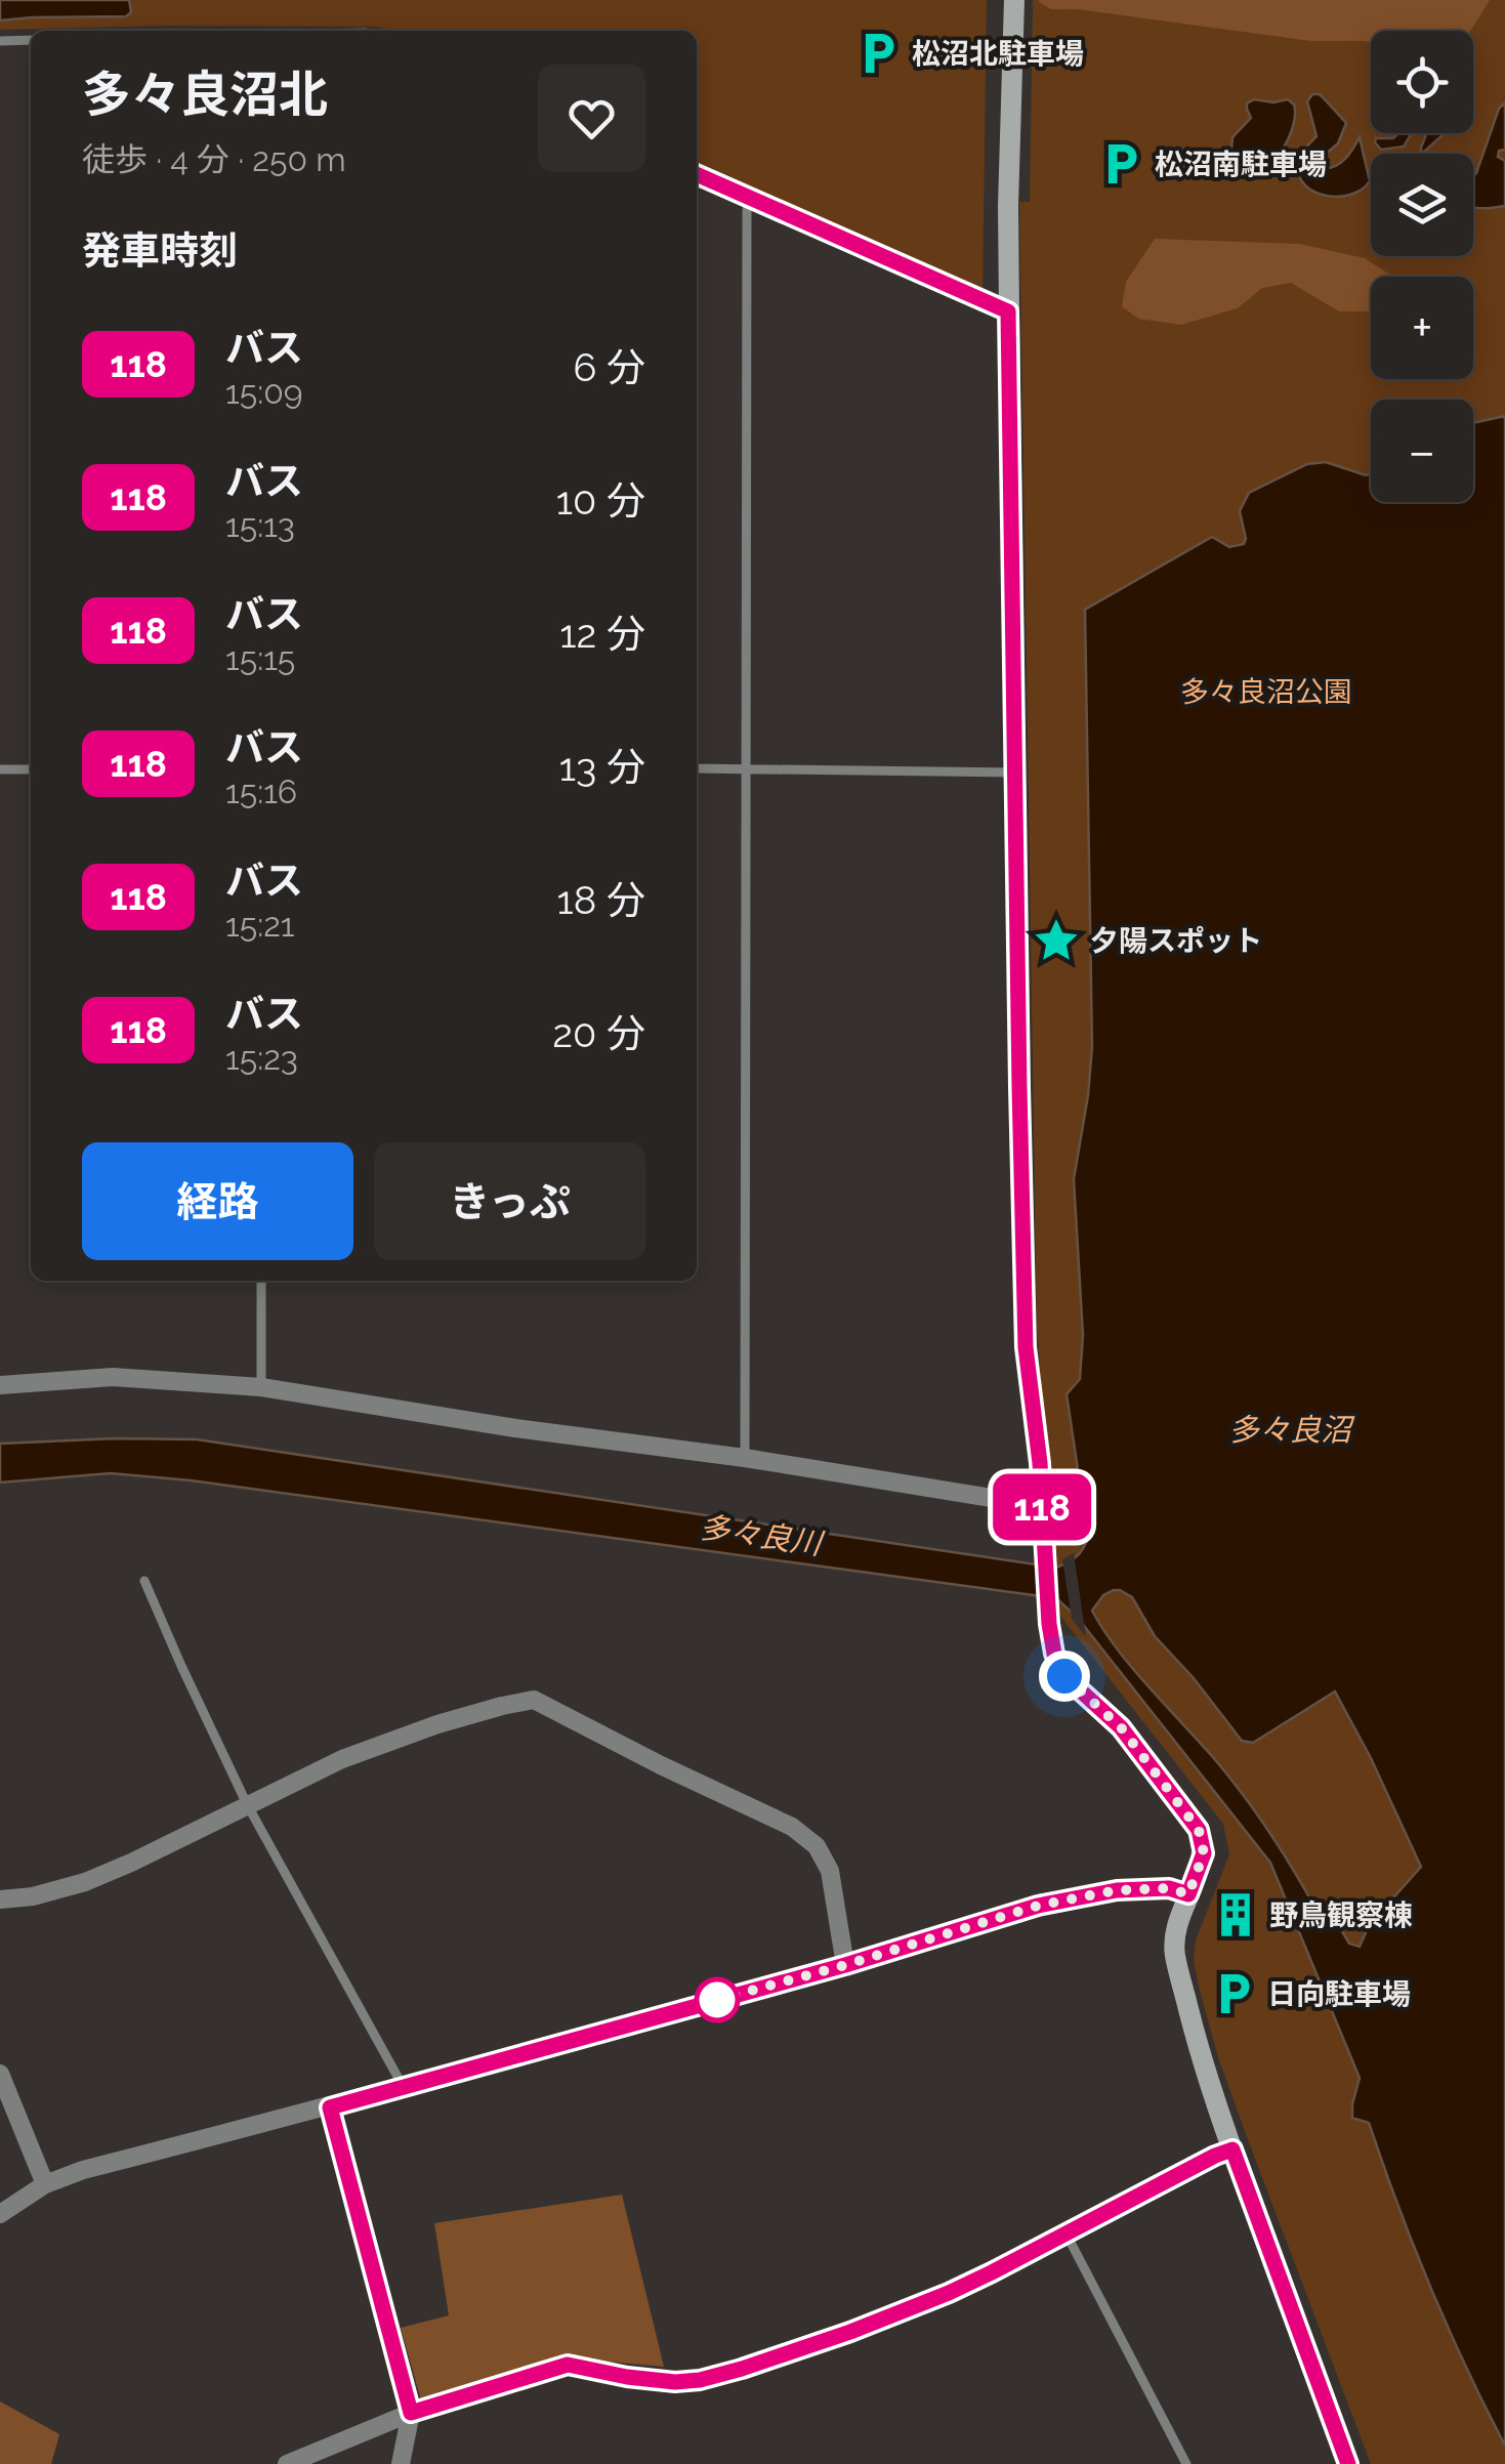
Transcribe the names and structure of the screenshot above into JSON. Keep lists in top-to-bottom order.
{
  "water": ["多々良沼", "多々良川"],
  "parks": ["多々良沼公園"],
  "places": {
    "parking": ["松沼北駐車場", "松沼南駐車場", "日向駐車場"],
    "place": ["夕陽スポット"],
    "building": ["野鳥観察棟"]
  },
  "lines": ["bus line 118"],
  "page": {
    "on_map": "118",
    "map_buttons": ["+", "−"],
    "heading": [
      ["多々良沼北", "徒歩 · 4 分 · 250 m"],
      "発車時刻"
    ],
    "list": [
      {
        "mark": "118",
        "name": "バス",
        "note": "15:09",
        "value": "6 分"
      },
      {
        "mark": "118",
        "name": "バス",
        "note": "15:13",
        "value": "10 分"
      },
      {
        "mark": "118",
        "name": "バス",
        "note": "15:15",
        "value": "12 分"
      },
      {
        "mark": "118",
        "name": "バス",
        "note": "15:16",
        "value": "13 分"
      },
      {
        "mark": "118",
        "name": "バス",
        "note": "15:21",
        "value": "18 分"
      },
      {
        "mark": "118",
        "name": "バス",
        "note": "15:23",
        "value": "20 分"
      }
    ],
    "buttons": ["経路", "きっぷ"]
  }
}
